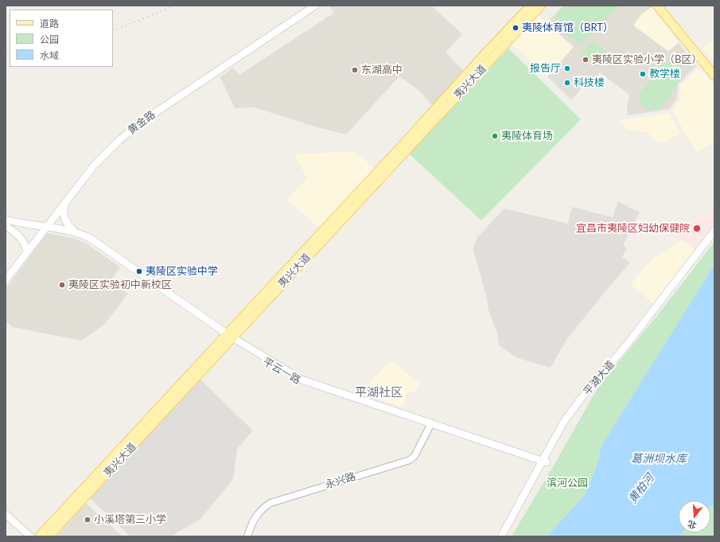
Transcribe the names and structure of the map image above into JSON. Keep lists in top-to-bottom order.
{
  "streets": {
    "main road": [
      "夷兴大道",
      "黄金路",
      "平云一路",
      "平湖大道"
    ],
    "street": ["永兴路"]
  },
  "crossings": [
    ["夷兴大道", "平云一路"],
    ["黄金路", "平云一路"],
    ["平云一路", "平湖大道"],
    ["平云一路", "永兴路"]
  ],
  "districts": ["平湖社区"],
  "water": ["葛洲坝水库", "黄柏河"],
  "parks": ["滨河公园"],
  "places": [
    "夷陵体育馆（BRT）",
    "夷陵区实验小学（B区）",
    "报告厅",
    "东湖高中",
    "教学楼",
    "科技楼",
    "夷陵体育场",
    "宜昌市夷陵区妇幼保健院",
    "夷陵区实验中学",
    "夷陵区实验初中新校区",
    "小溪塔第三小学"
  ],
  "legend": ["道路", "公园", "水域"],
  "north": "bottom"
}
